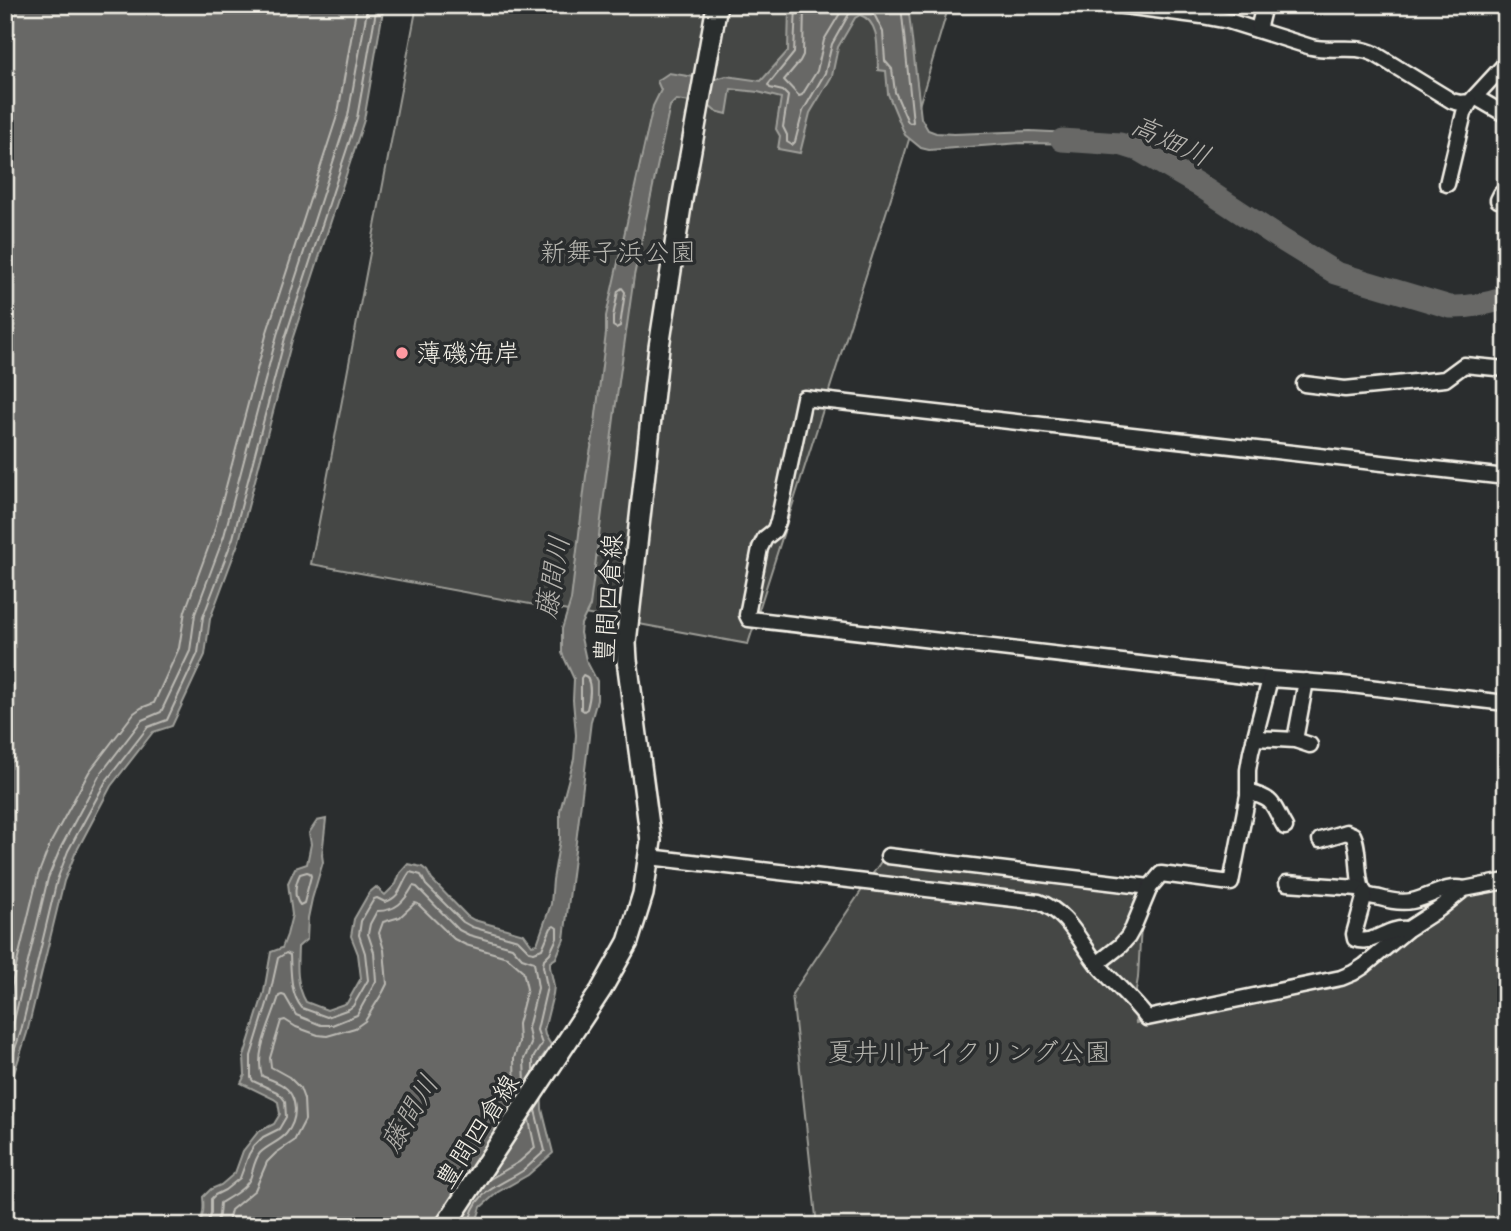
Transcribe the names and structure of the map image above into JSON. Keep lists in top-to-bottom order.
{
  "streets": {
    "main road": ["豊間四倉線"]
  },
  "water": ["高畑川", "藤間川"],
  "parks": ["新舞子浜公園", "夏井川サイクリング公園"],
  "places": ["薄磯海岸"]
}
